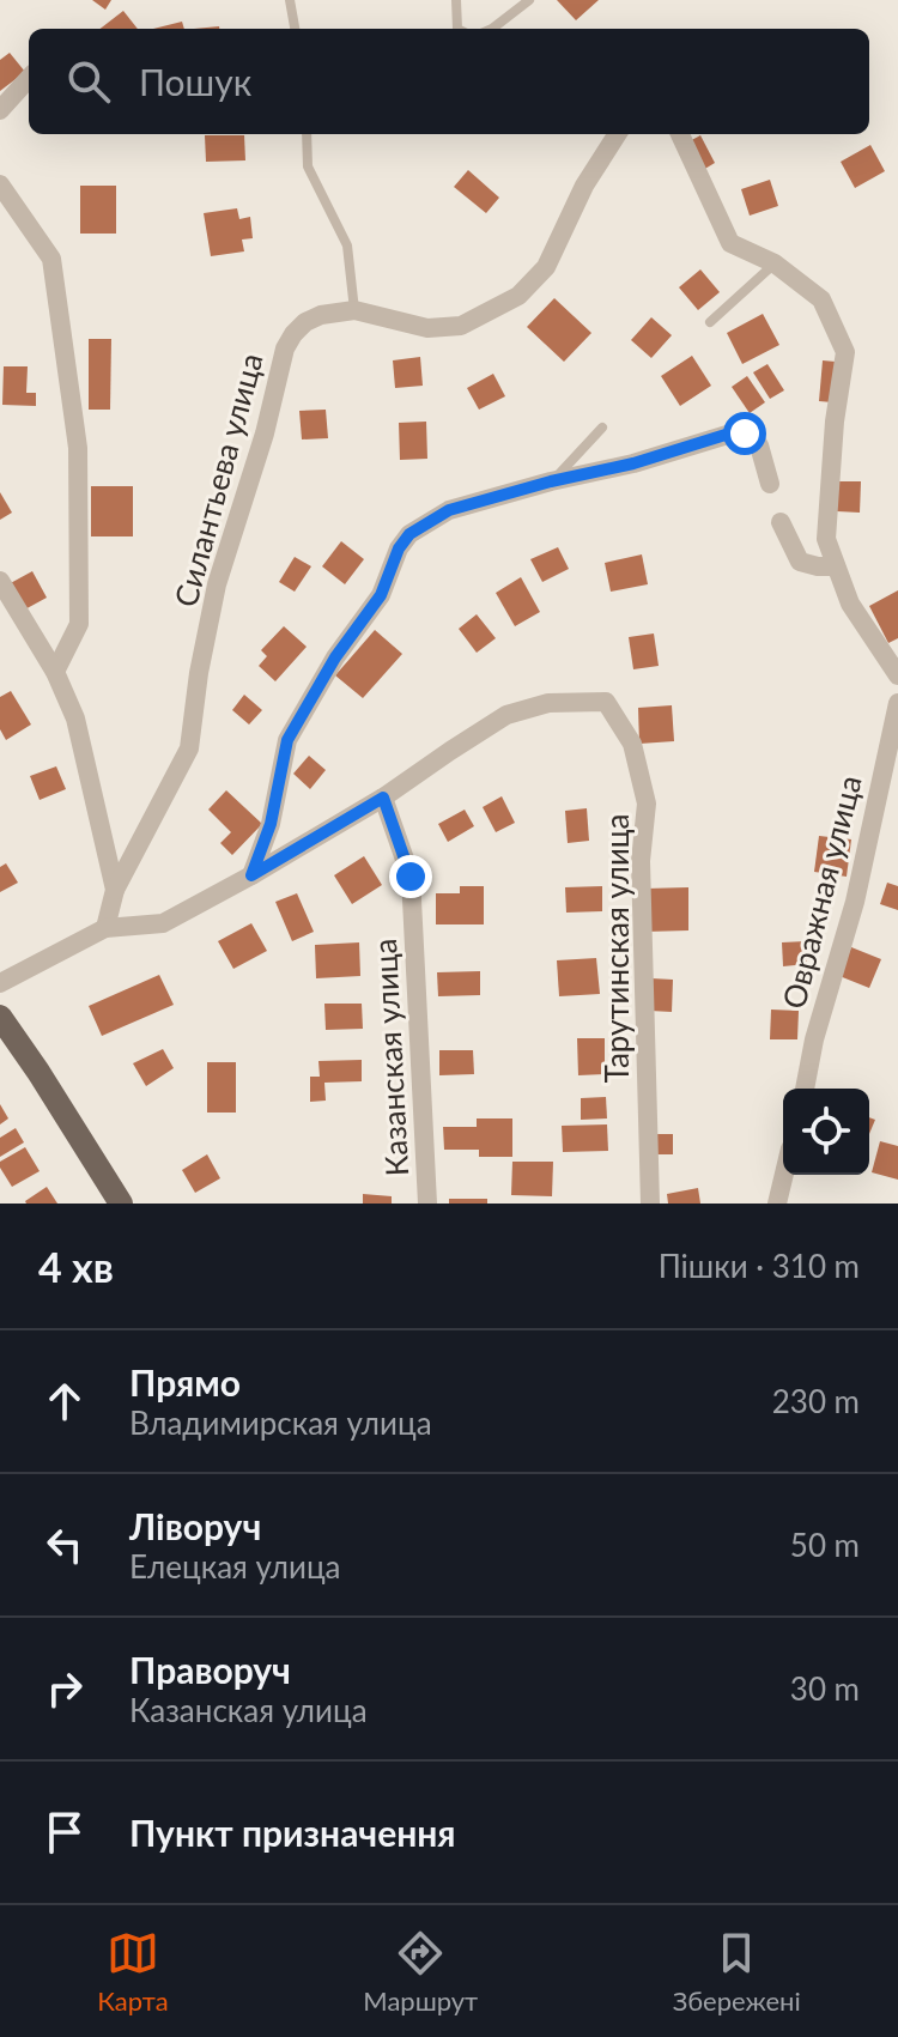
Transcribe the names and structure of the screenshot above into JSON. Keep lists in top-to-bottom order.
{
  "streets": {
    "street": [
      "Силантьева улица",
      "Овражная улица",
      "Тарутинская улица",
      "Казанская улица"
    ]
  },
  "crossings": [
    ["Тарутинская улица", "Казанская улица"]
  ],
  "page": {
    "search": "Пошук",
    "heading": ["4 хв", "Пішки · 310 m"],
    "list": [
      ["Прямо", "Владимирская улица", "230 m"],
      ["Ліворуч", "Елецкая улица", "50 m"],
      ["Праворуч", "Казанская улица", "30 m"],
      "Пункт призначення"
    ],
    "nav": ["Карта", "Маршрут", "Збережені"]
  }
}
